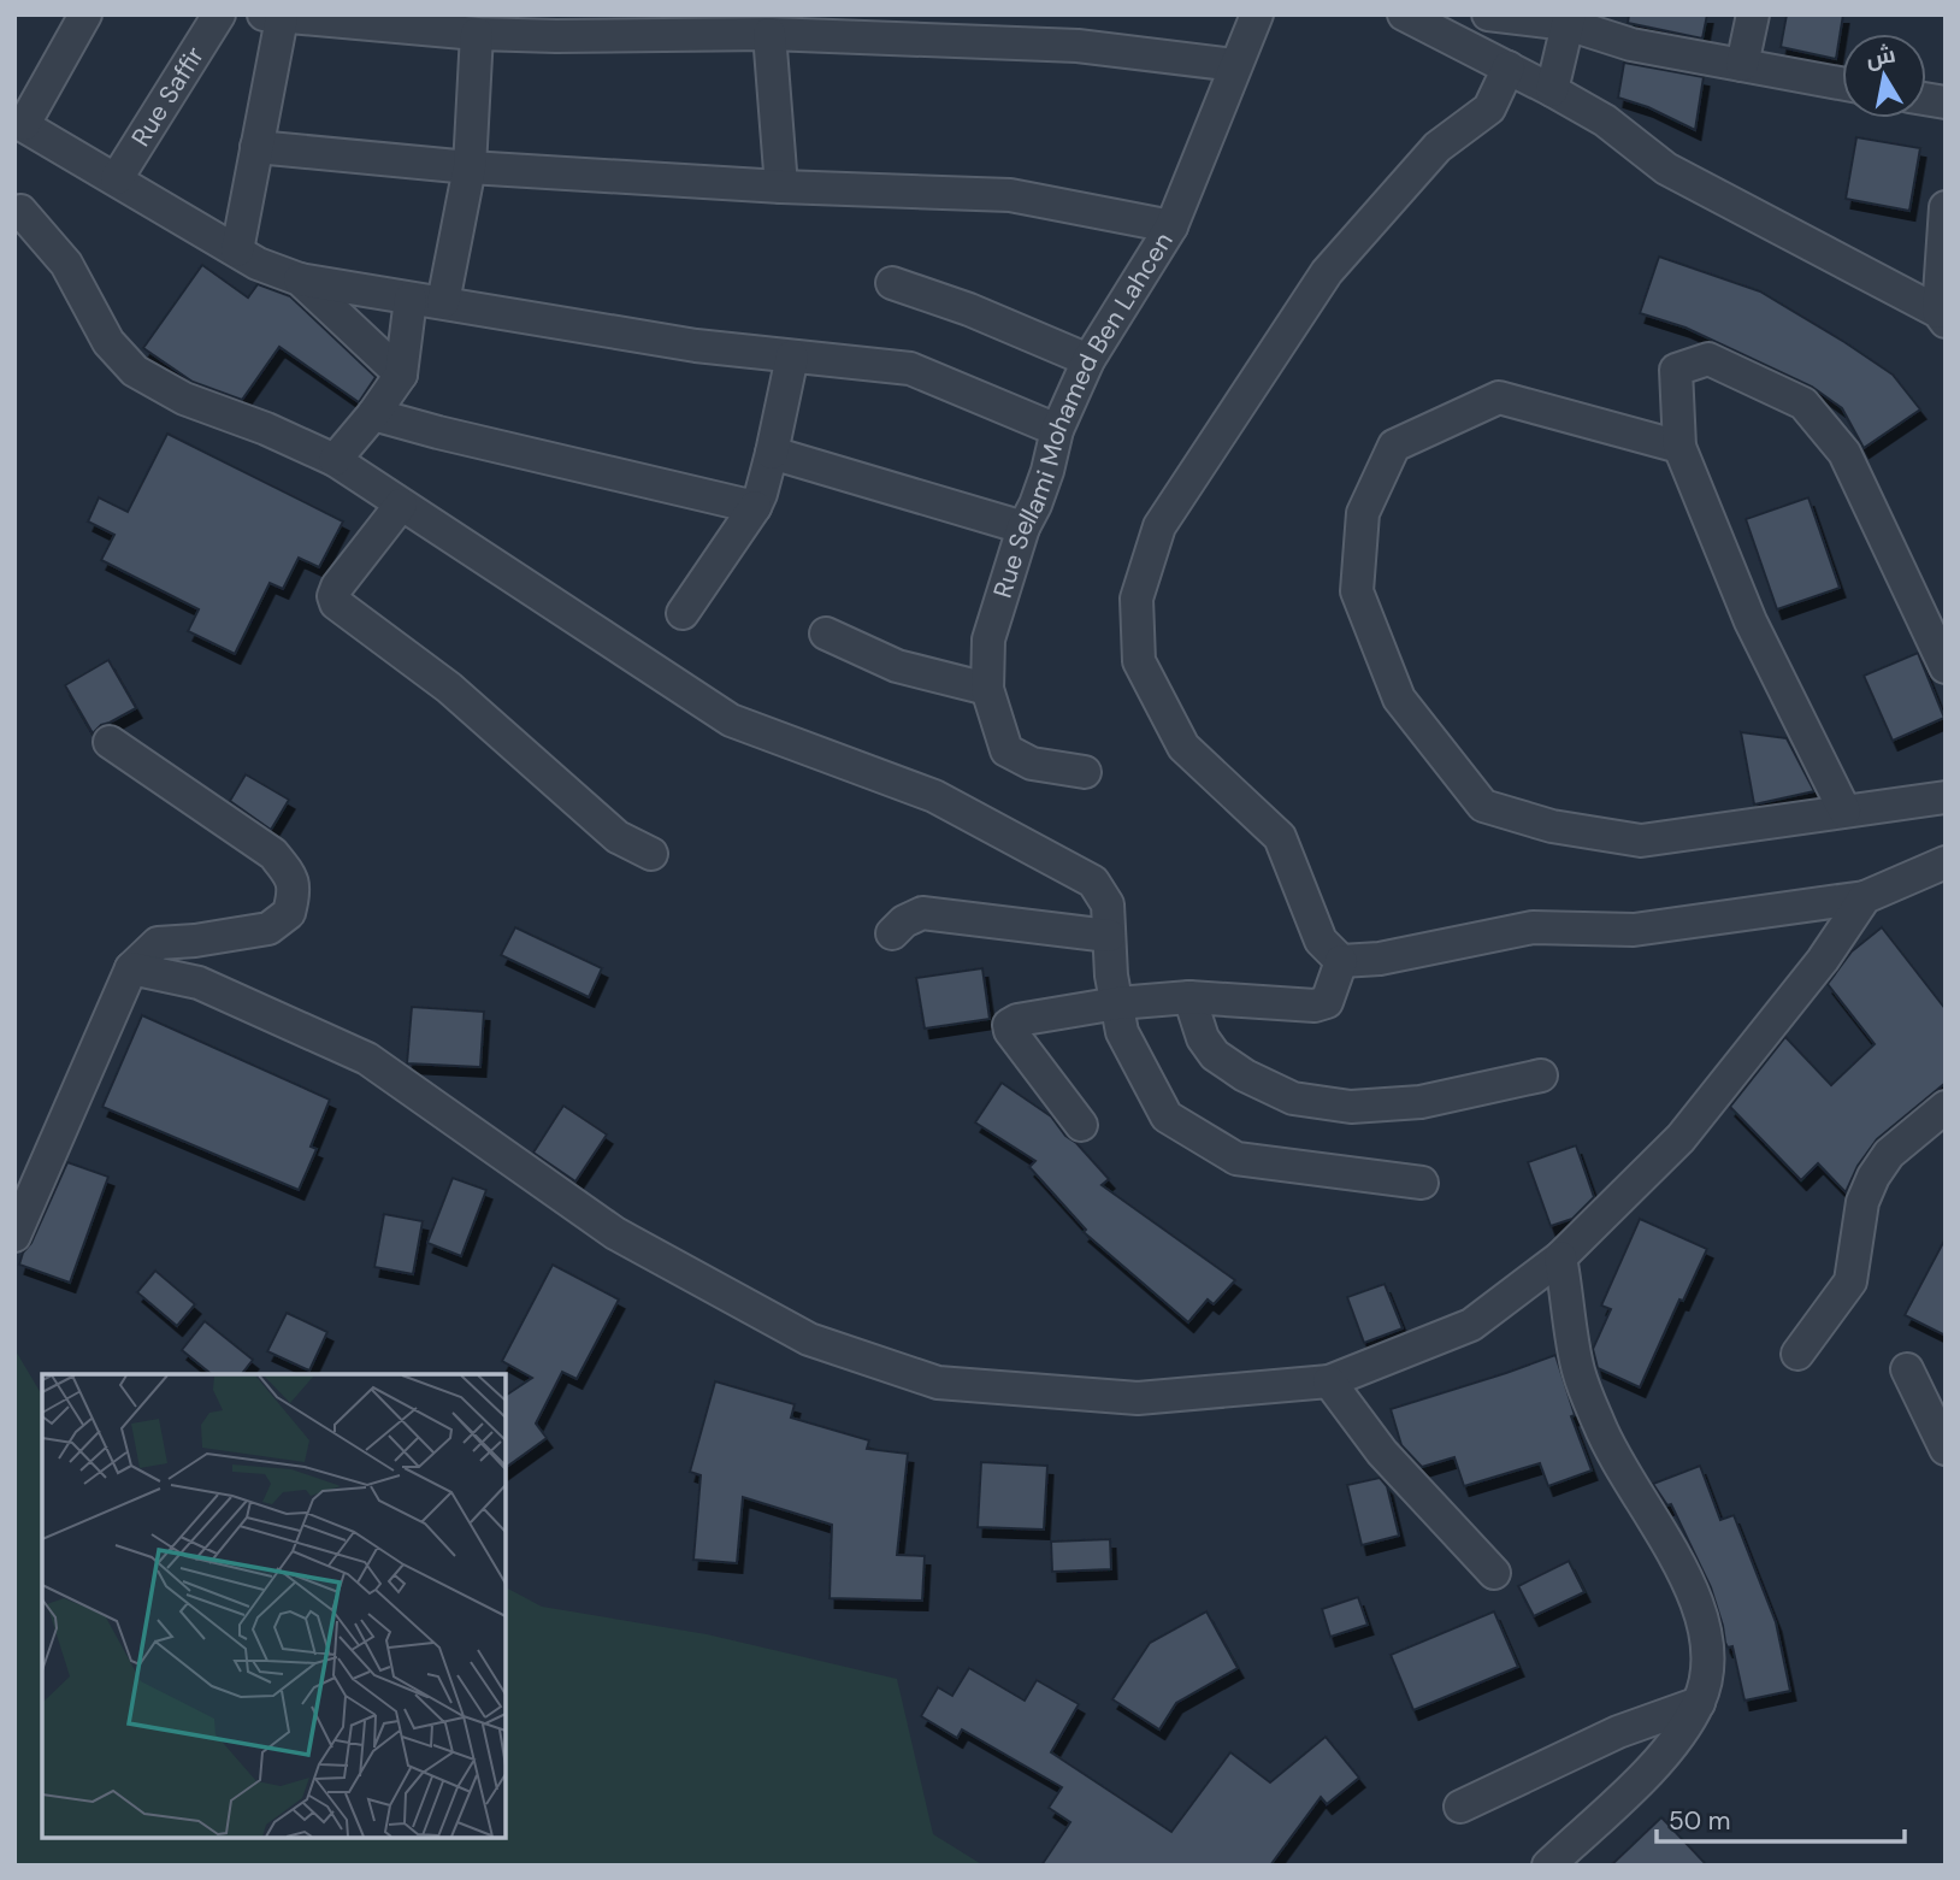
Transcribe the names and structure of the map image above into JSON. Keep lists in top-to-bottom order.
{
  "streets": {
    "street": ["Rue Saffir", "Rue Sellami Mohamed Ben Lahcen"]
  },
  "scale_bar": "50 m",
  "north": "top"
}
